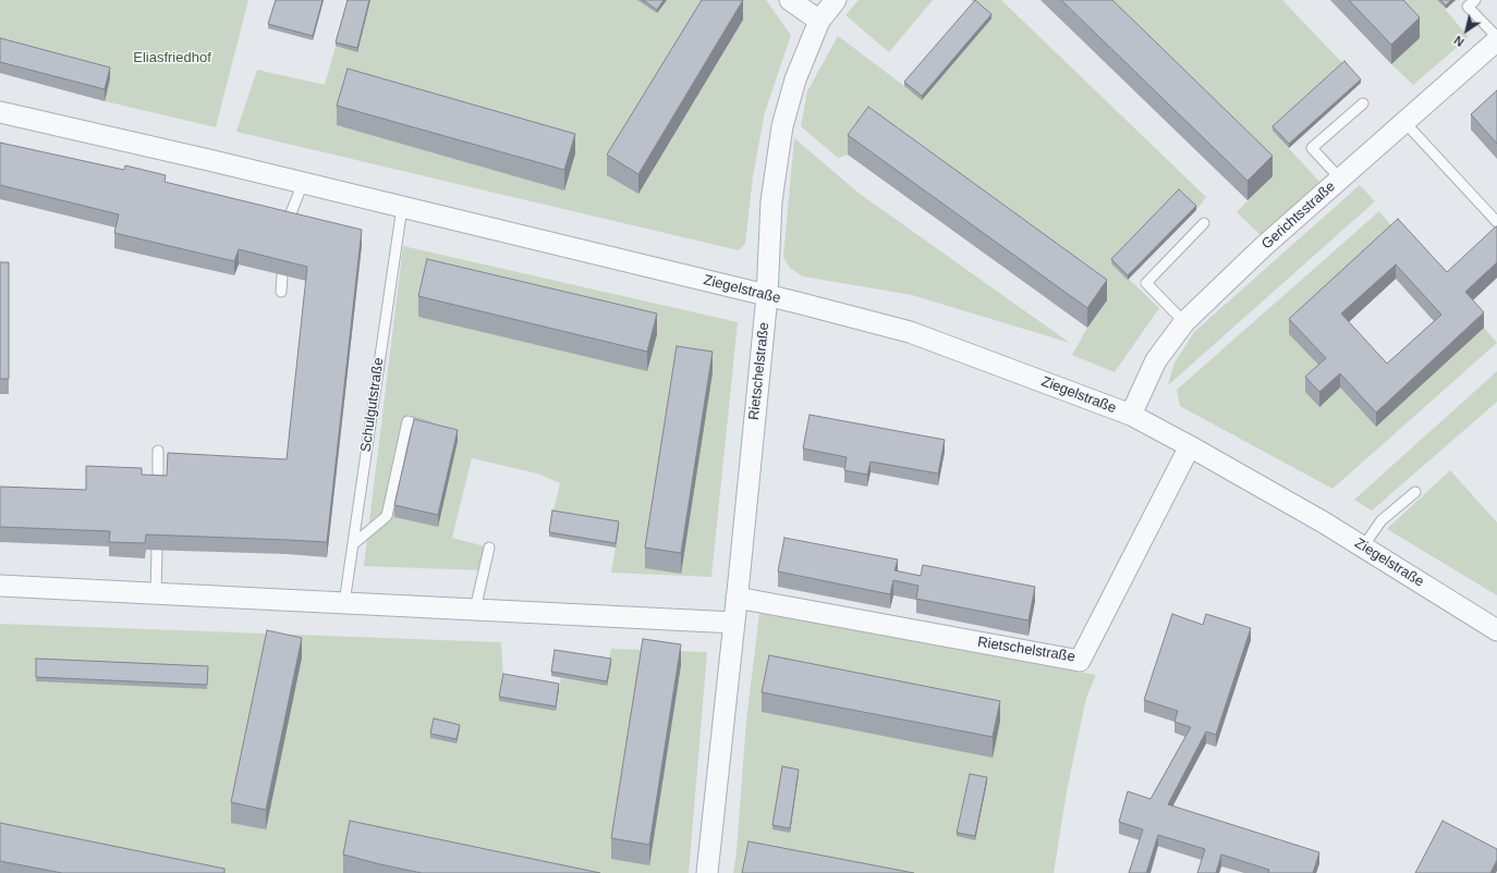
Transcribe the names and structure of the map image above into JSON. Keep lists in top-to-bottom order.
{
  "streets": {
    "street": ["Gerichtsstraße", "Ziegelstraße", "Rietschelstraße"],
    "lane": ["Schulgutstraße"]
  },
  "crossings": [
    ["Gerichtsstraße", "Ziegelstraße"],
    ["Ziegelstraße", "Rietschelstraße"],
    ["Ziegelstraße", "Schulgutstraße"]
  ],
  "parks": ["Eliasfriedhof"],
  "north": "bottom left"
}
